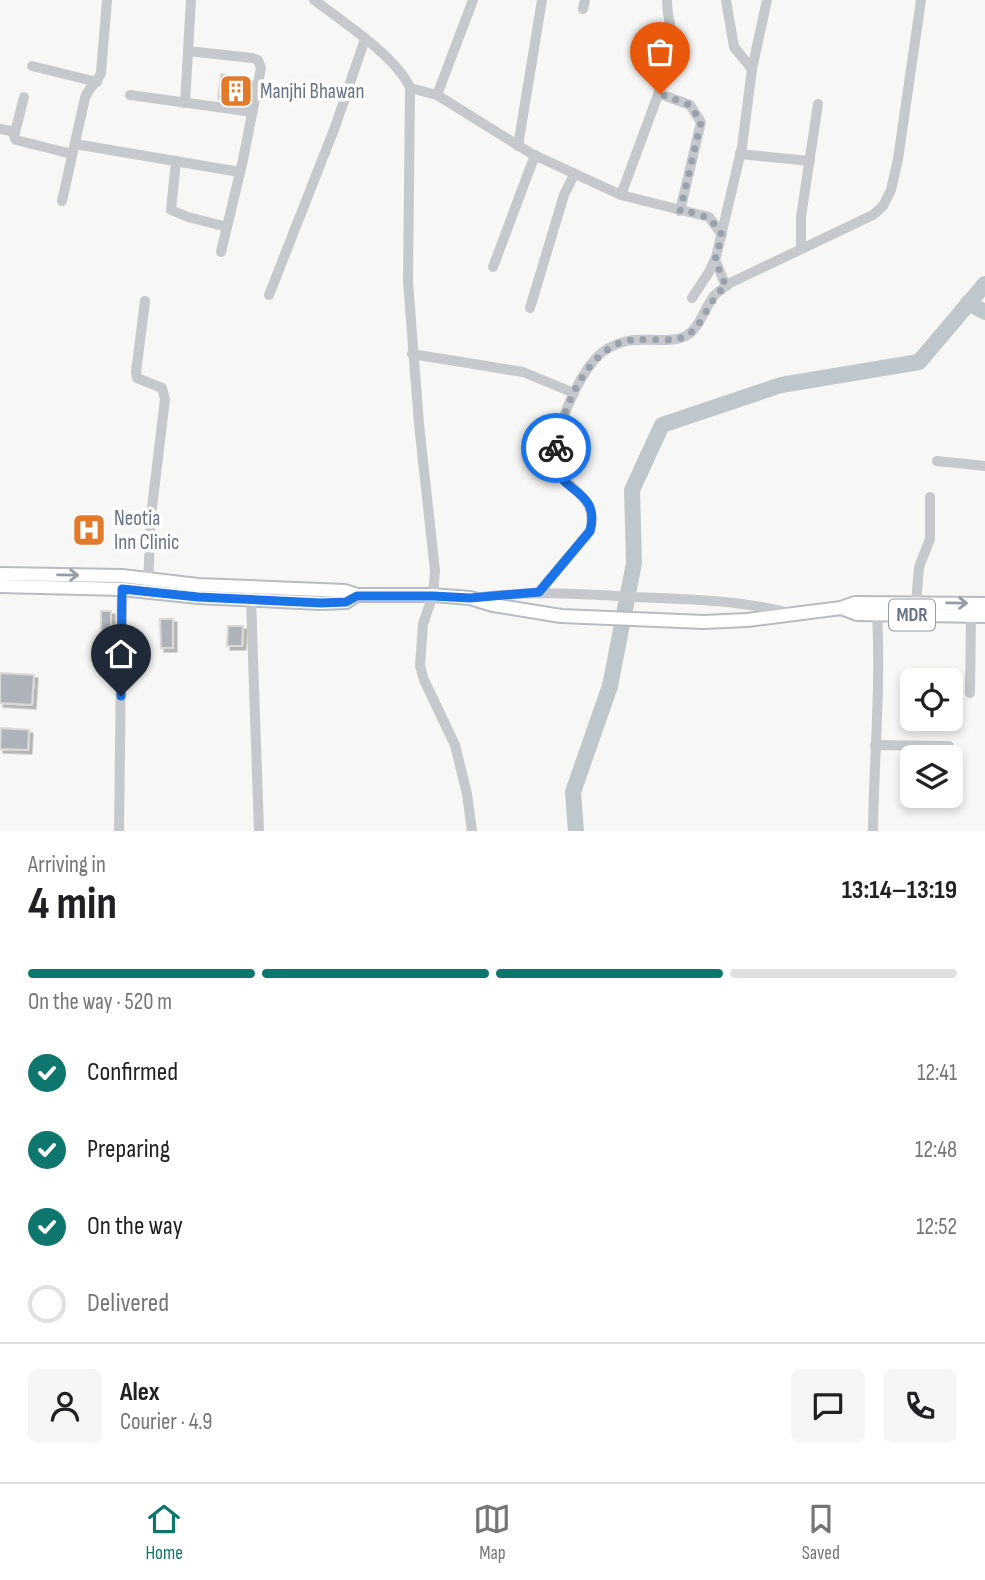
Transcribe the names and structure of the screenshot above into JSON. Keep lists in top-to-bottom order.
{
  "streets": {
    "main road": ["MDR"]
  },
  "places": {
    "building": ["Manjhi Bhawan"],
    "hospital": ["Neotia Inn Clinic"]
  },
  "page": {
    "heading": ["4 min", "Arriving in", "13:14–13:19"],
    "panel": ["Alex", "Courier · 4.9"],
    "bar": "On the way · 520 m",
    "list": [
      ["Confirmed", "12:41"],
      ["Preparing", "12:48"],
      ["On the way", "12:52"],
      "Delivered"
    ],
    "tabs": ["Home", "Map", "Saved"]
  }
}
